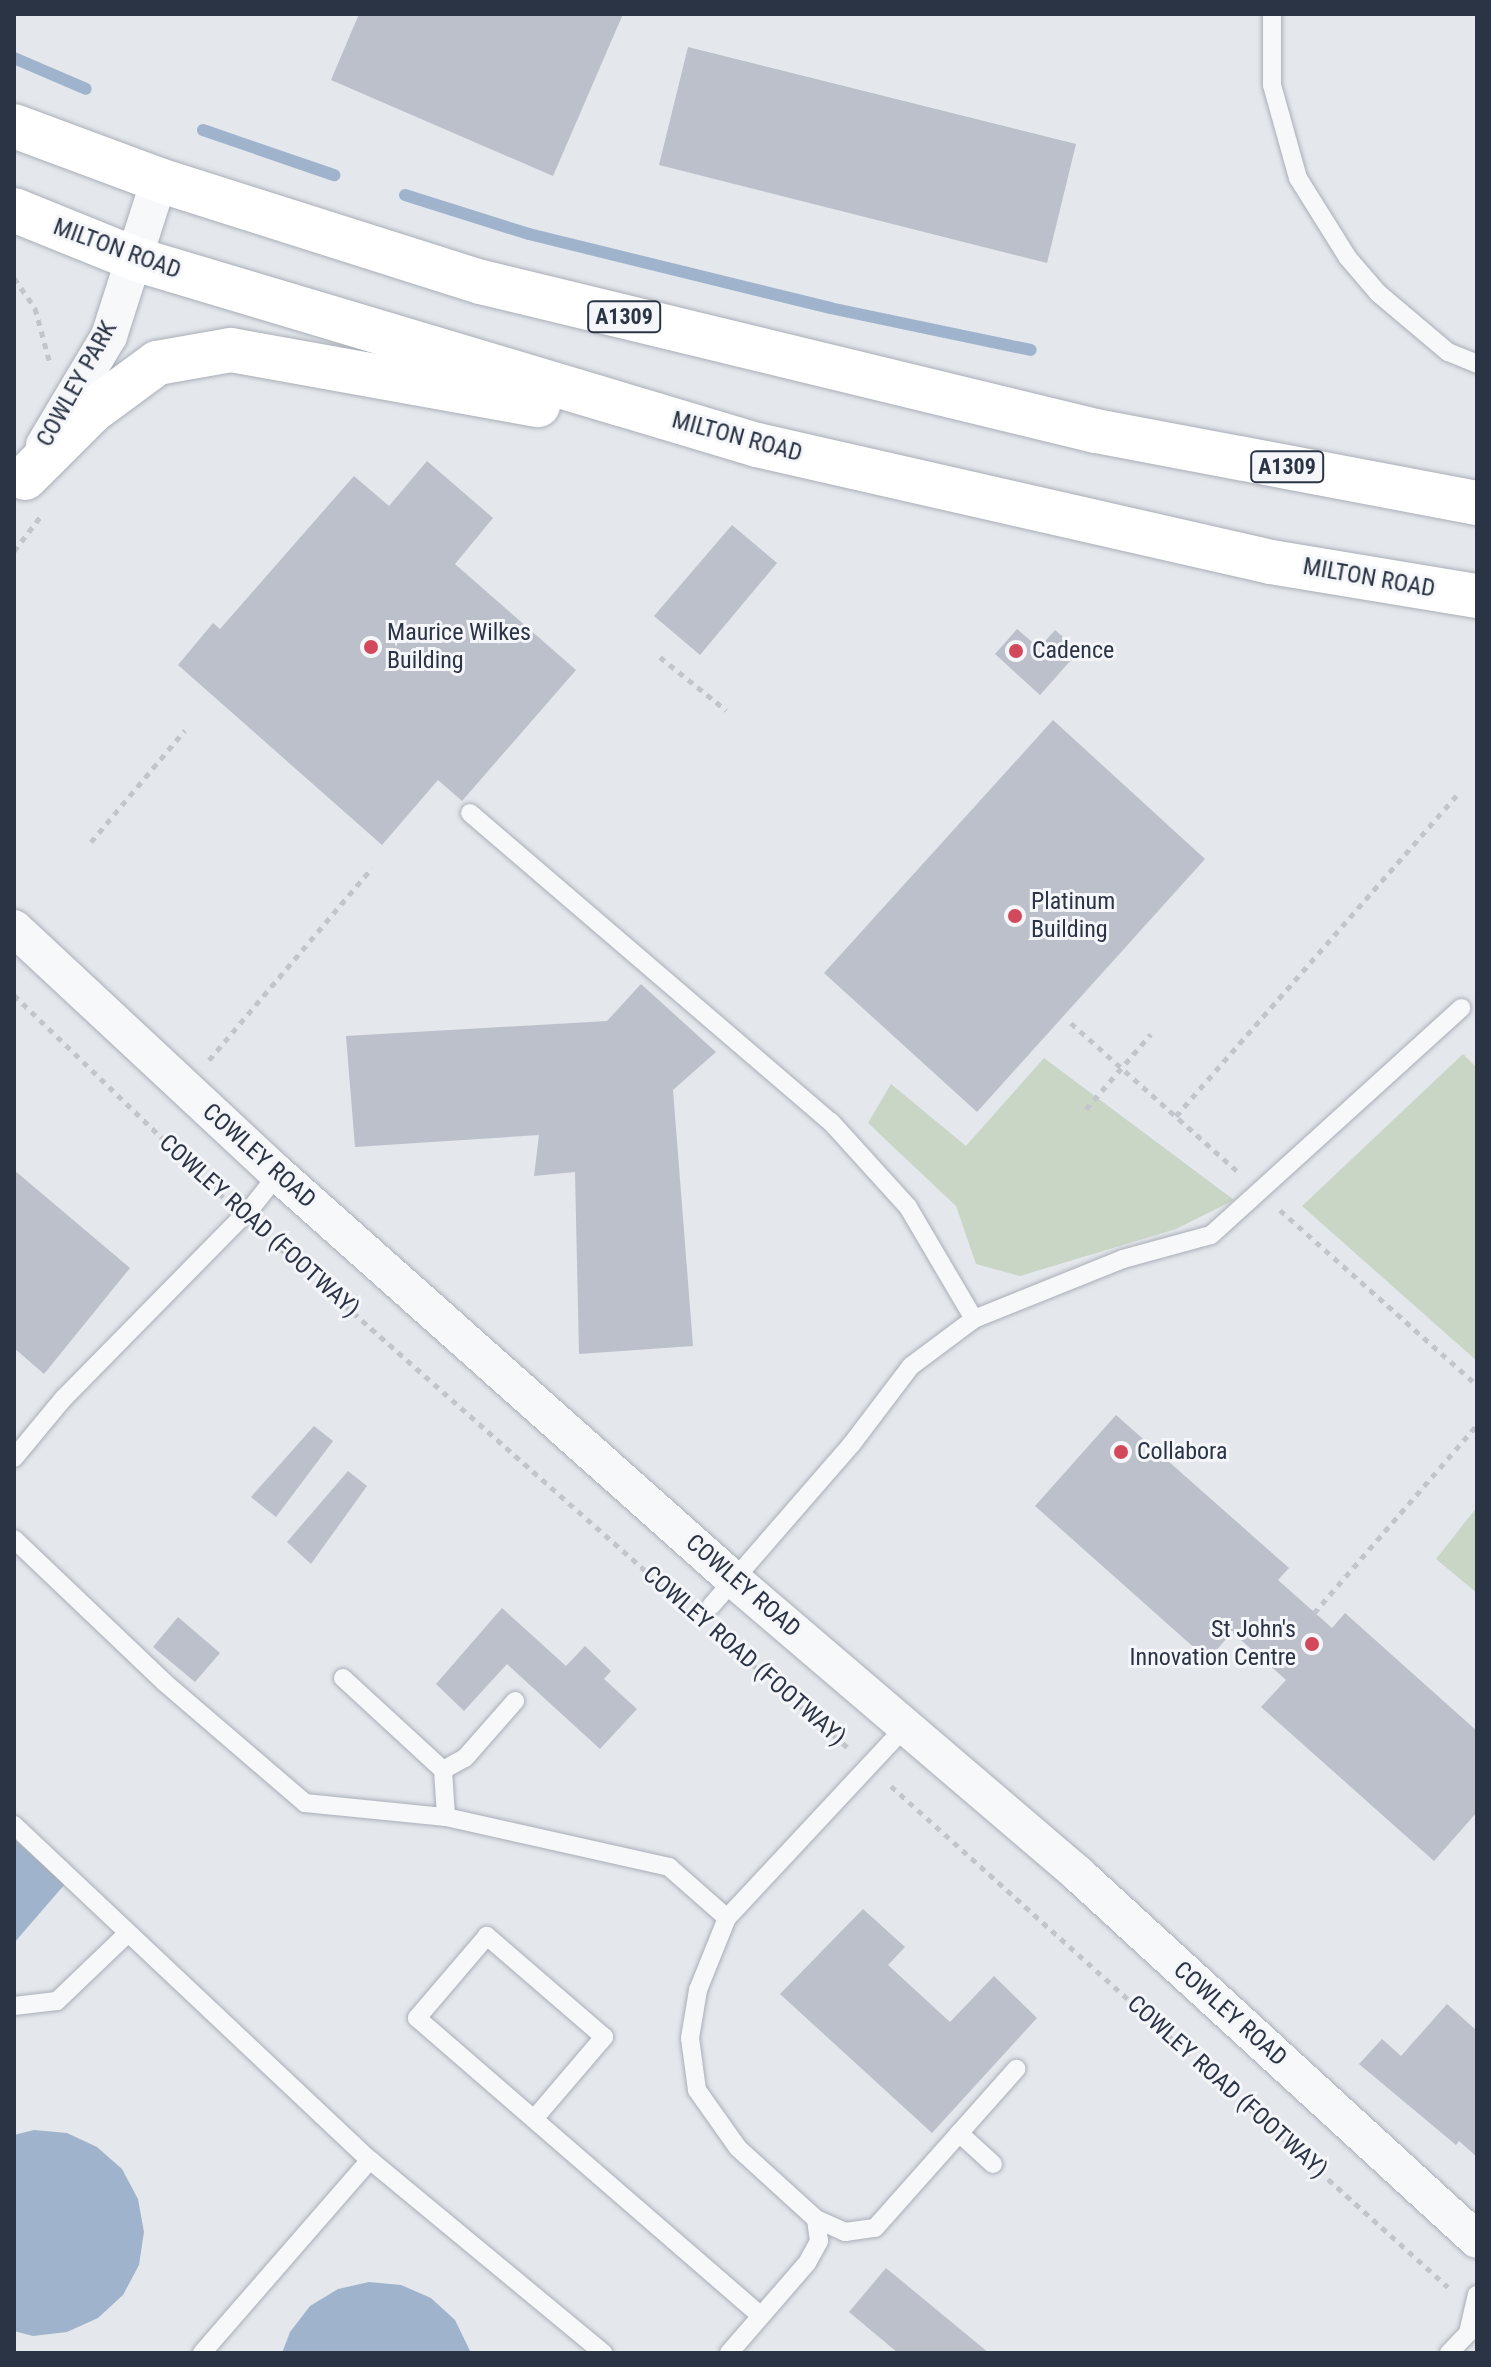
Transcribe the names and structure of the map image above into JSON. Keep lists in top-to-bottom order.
{
  "streets": {
    "main road": ["MILTON ROAD", "A1309"],
    "street": ["COWLEY PARK", "COWLEY ROAD"],
    "path": ["COWLEY ROAD (FOOTWAY)"]
  },
  "crossings": [
    ["MILTON ROAD", "COWLEY PARK"],
    ["A1309", "COWLEY PARK"]
  ],
  "places": [
    "Maurice Wilkes Building",
    "Cadence",
    "Platinum Building",
    "Collabora",
    "St John's Innovation Centre"
  ]
}
